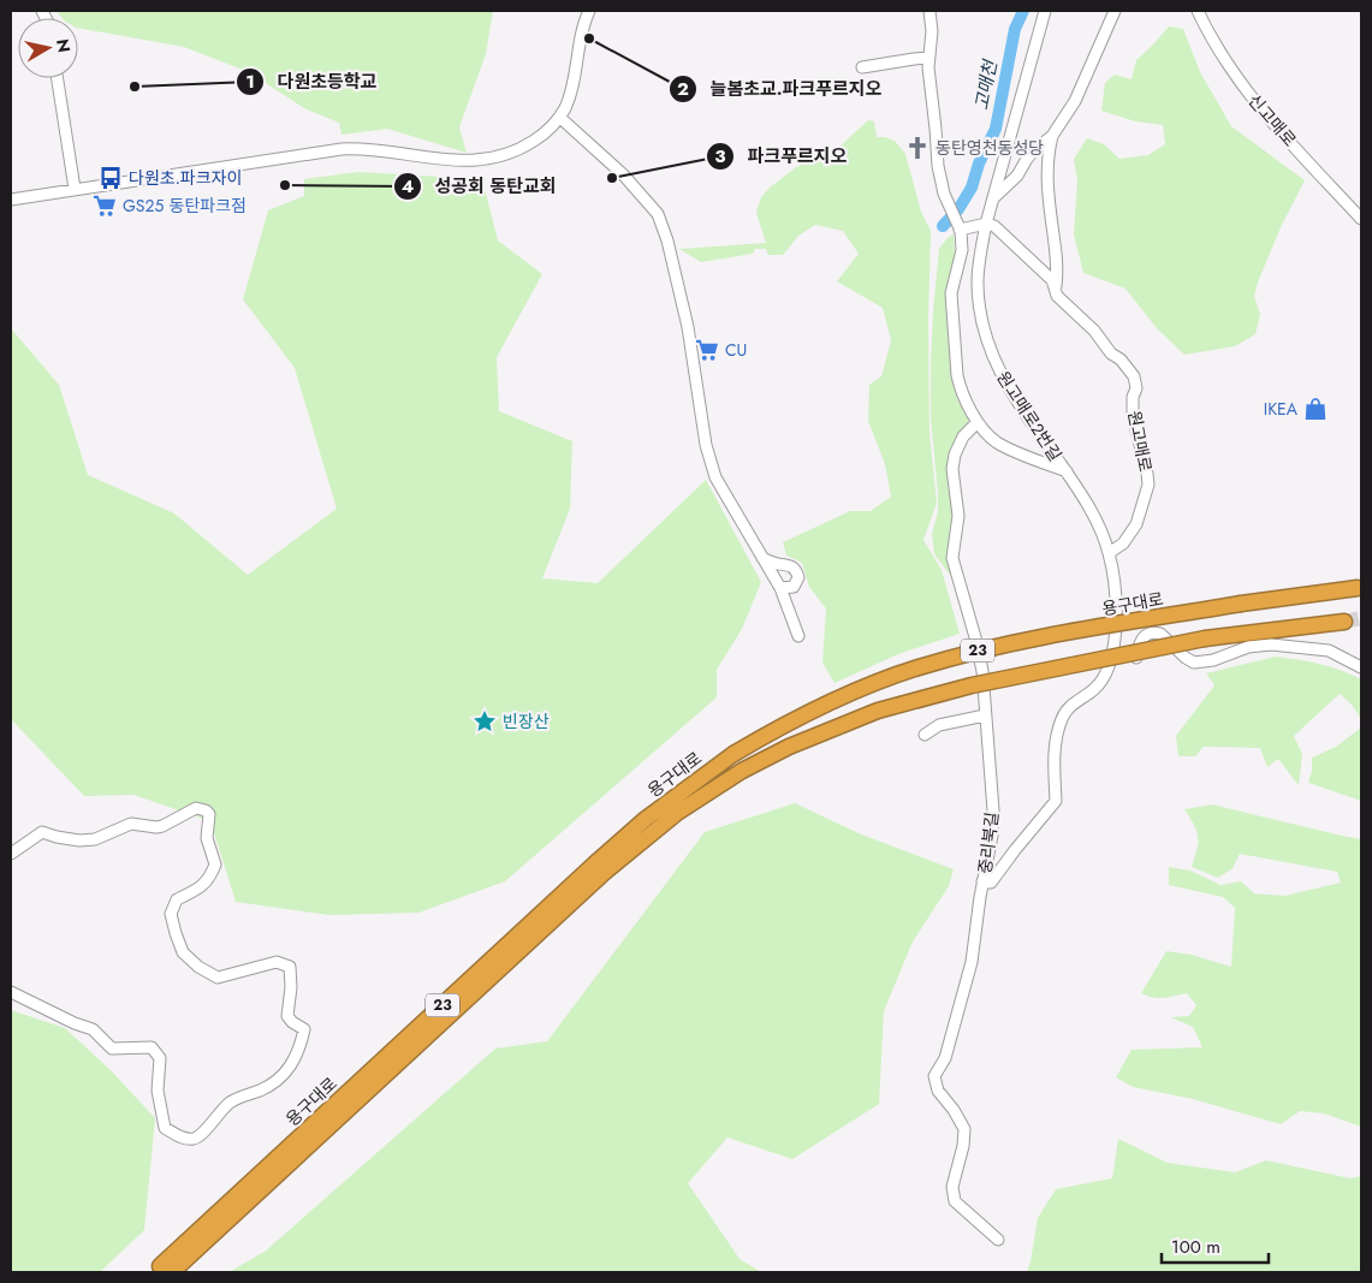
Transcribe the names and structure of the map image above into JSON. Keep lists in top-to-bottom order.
{
  "streets": {
    "highway": ["용구대로", "23"],
    "street": [
      "신고매로",
      "원고매로2번길",
      "원고매로",
      "중리북길"
    ]
  },
  "crossings": [
    ["원고매로2번길", "원고매로"]
  ],
  "water": ["고매천"],
  "places": {
    "other": [
      "늘봄초교.파크푸르지오",
      "다원초등학교",
      "파크푸르지오",
      "성공회 동탄교회"
    ],
    "church": ["동탄영천동성당"],
    "bus stop": ["다원초.파크자이"],
    "supermarket": ["GS25 동탄파크점", "CU"],
    "shop": ["IKEA"],
    "place": ["빈장산"]
  },
  "scale_bar": "100 m",
  "north": "right"
}
